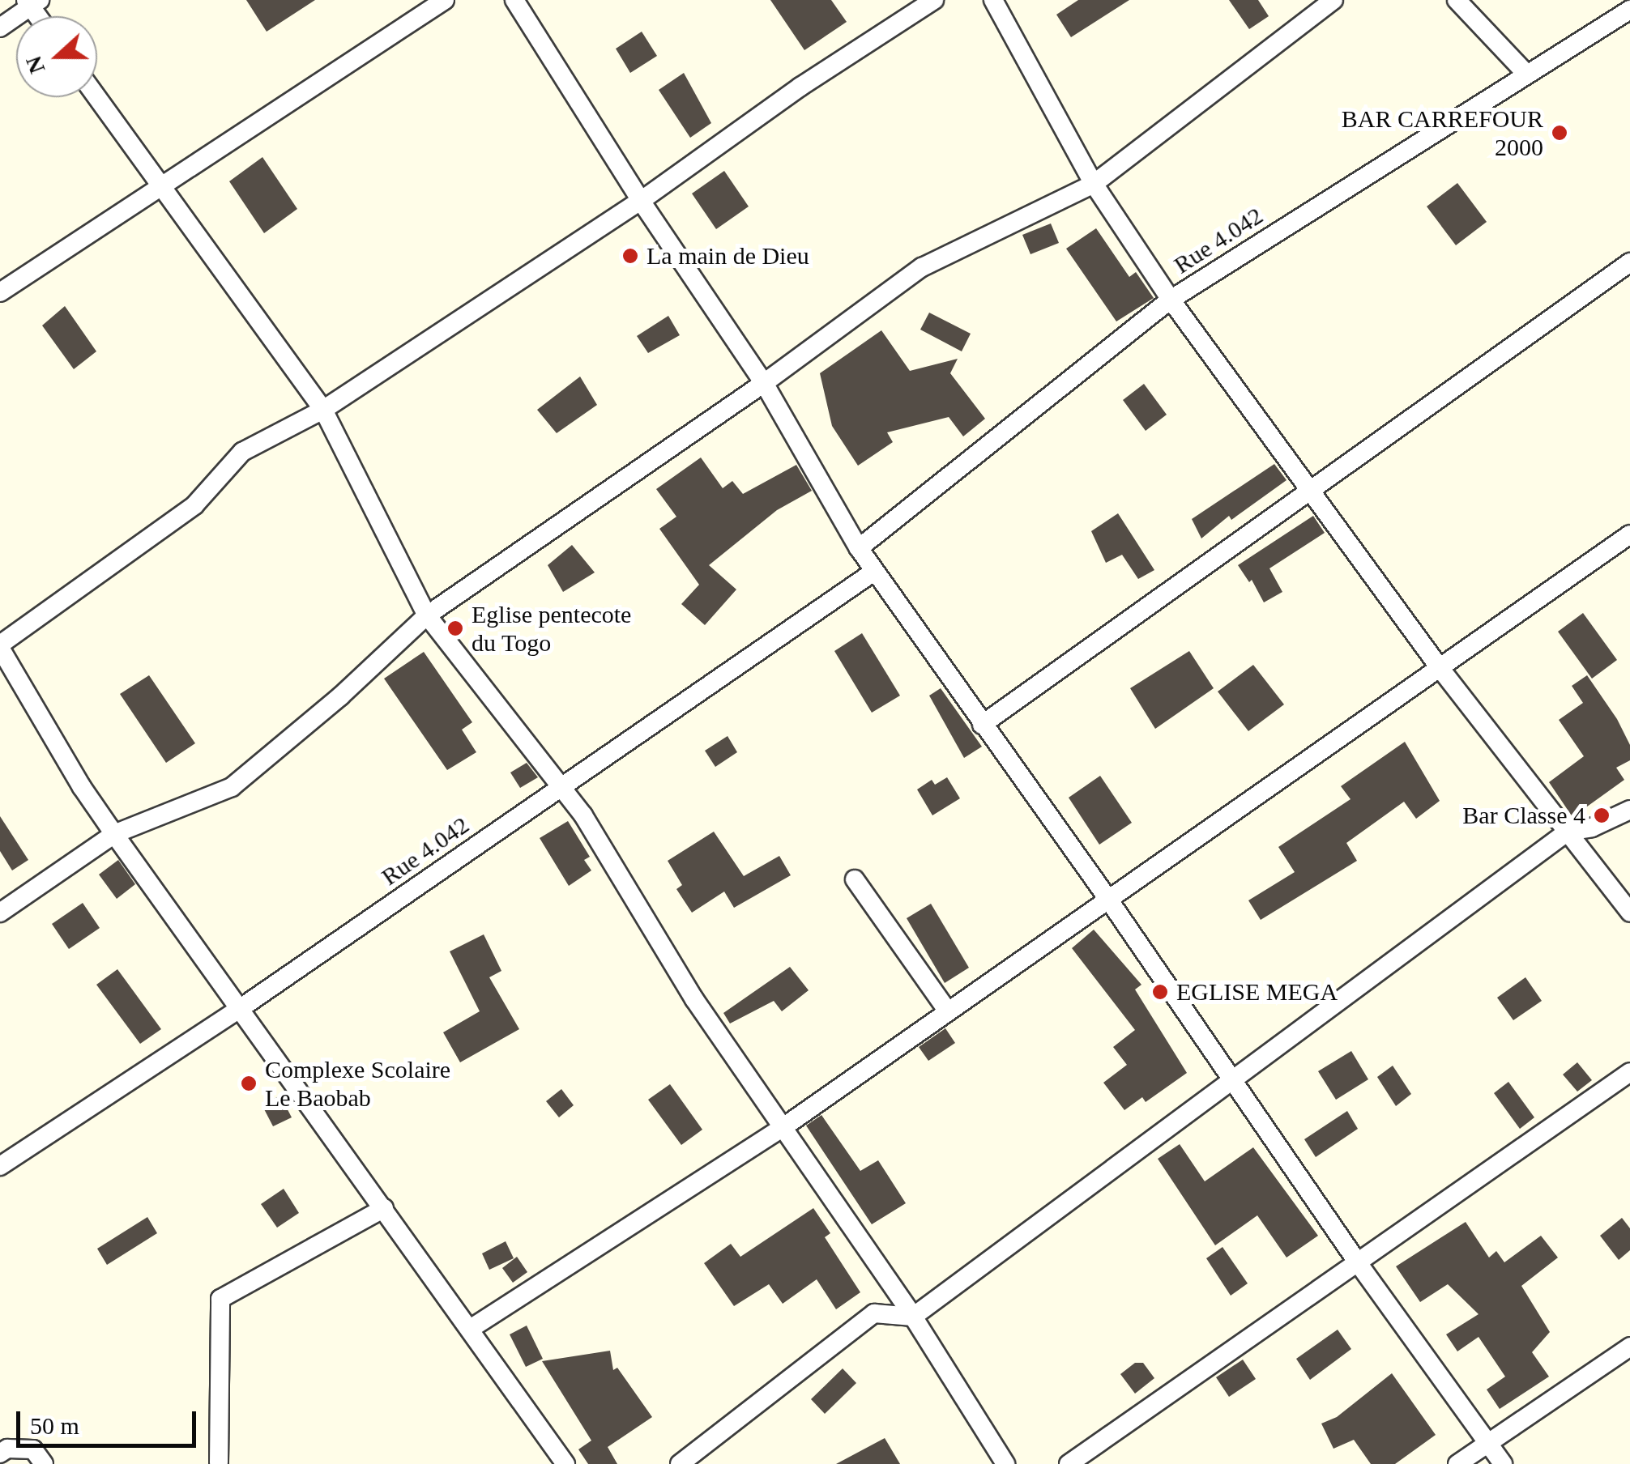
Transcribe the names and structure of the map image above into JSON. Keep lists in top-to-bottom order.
{
  "streets": {
    "street": ["Rue 4.042"]
  },
  "places": [
    "BAR CARREFOUR 2000",
    "La main de Dieu",
    "Eglise pentecote du Togo",
    "Bar Classe 4",
    "EGLISE MEGA",
    "Complexe Scolaire Le Baobab"
  ],
  "scale_bar": "50 m",
  "north": "left"
}
